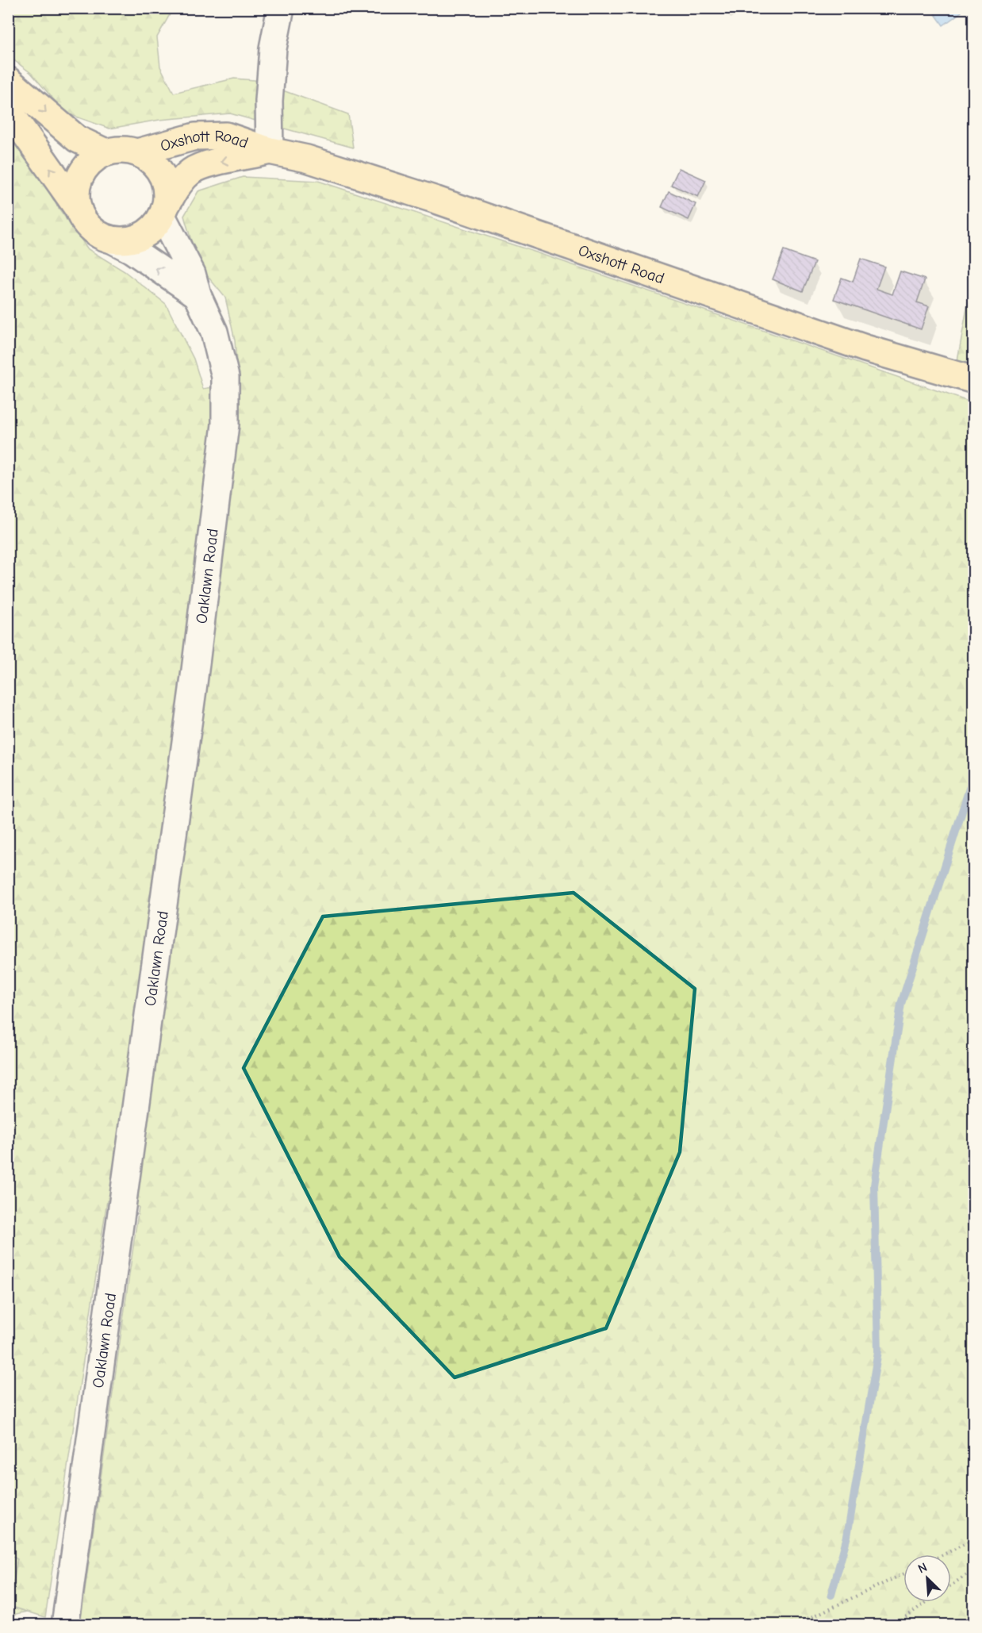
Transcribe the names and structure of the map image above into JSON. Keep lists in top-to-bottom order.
{
  "streets": {
    "main road": ["Oxshott Road"],
    "street": ["Oaklawn Road"]
  },
  "crossings": [
    ["Oxshott Road", "Oaklawn Road"]
  ],
  "north": "top left"
}
